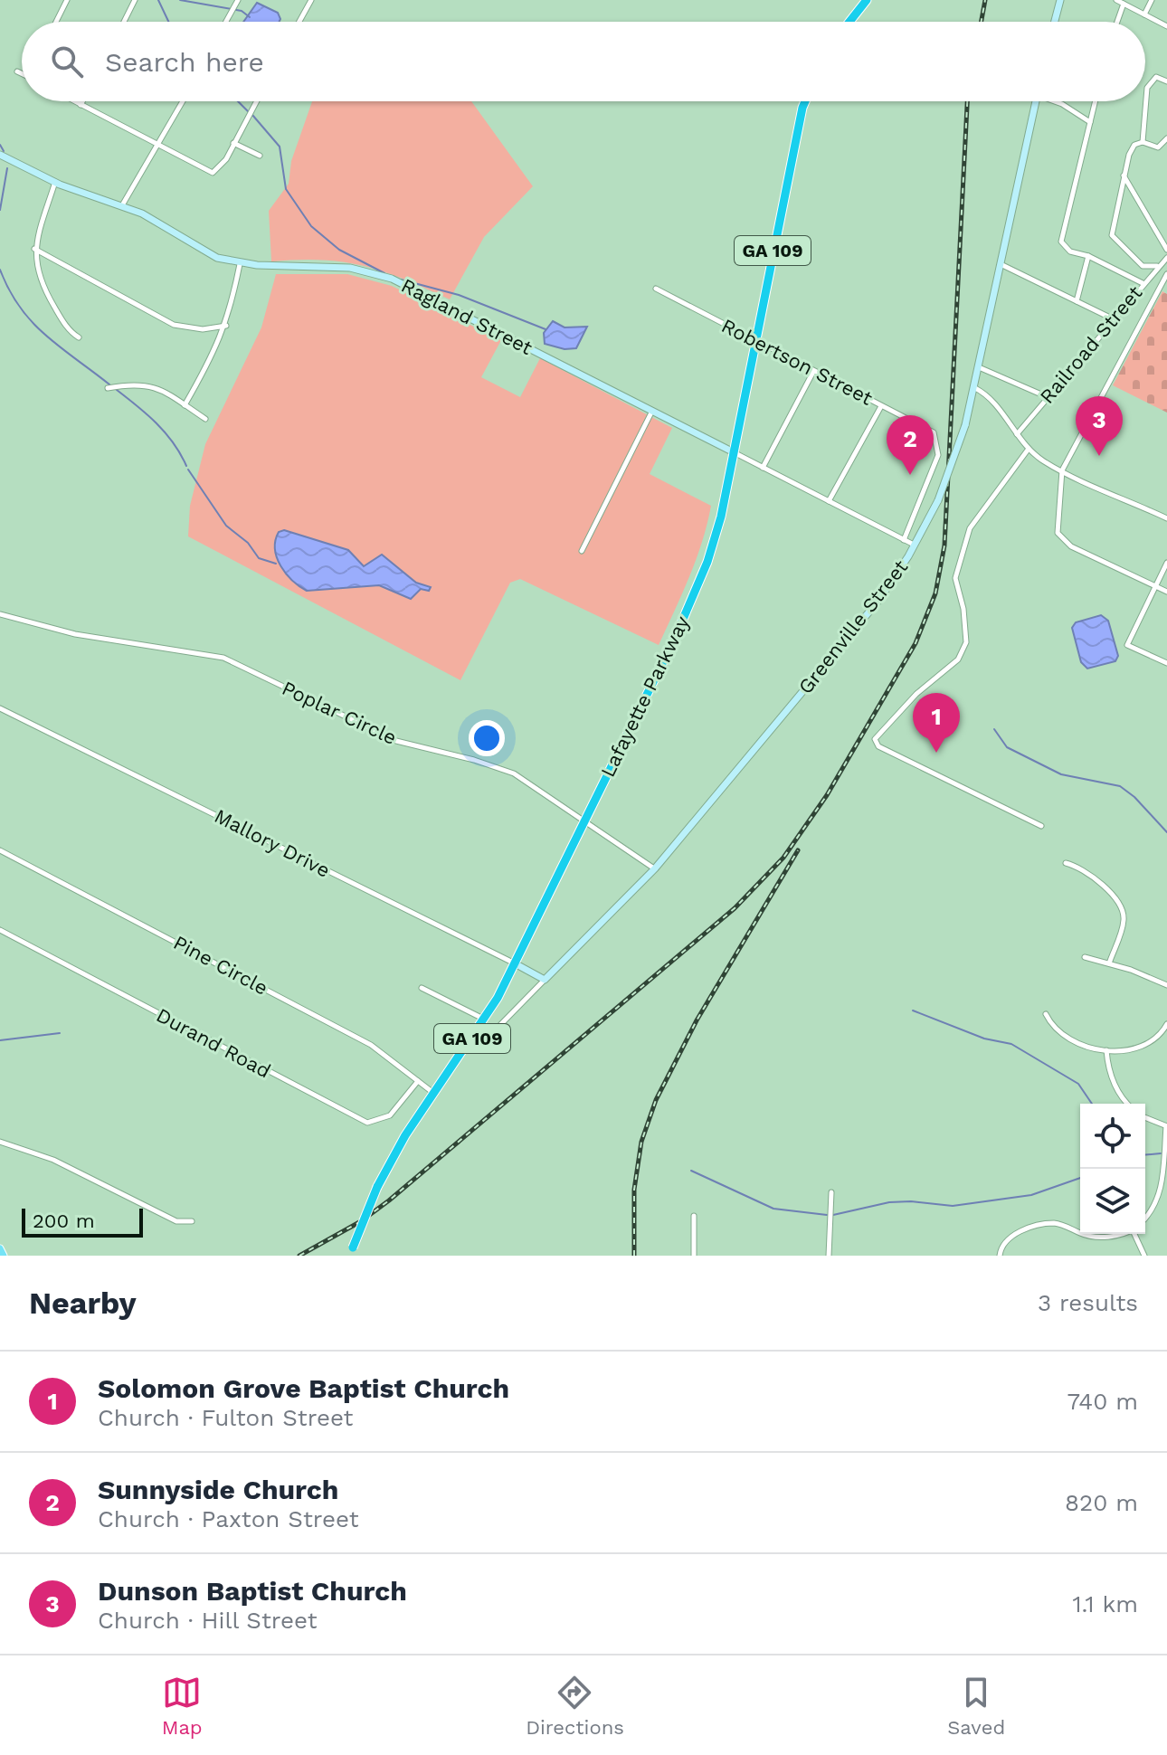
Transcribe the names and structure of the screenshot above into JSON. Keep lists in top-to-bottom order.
{
  "streets": {
    "highway": ["GA 109", "Lafayette Parkway"],
    "street": [
      "Ragland Street",
      "Railroad Street",
      "Robertson Street",
      "Greenville Street",
      "Poplar Circle",
      "Mallory Drive",
      "Pine Circle",
      "Durand Road"
    ]
  },
  "crossings": [
    ["Ragland Street", "Robertson Street"],
    ["Ragland Street", "Greenville Street"],
    ["Ragland Street", "Lafayette Parkway"],
    ["Robertson Street", "Lafayette Parkway"],
    ["Greenville Street", "Poplar Circle"],
    ["Greenville Street", "Mallory Drive"],
    ["Lafayette Parkway", "Poplar Circle"],
    ["Lafayette Parkway", "Mallory Drive"],
    ["Lafayette Parkway", "Pine Circle"],
    ["Pine Circle", "Durand Road"]
  ],
  "scale_bar": "200 m",
  "page": {
    "search": "Search here",
    "pins": ["3", "2", "1"],
    "scale": "200 m",
    "heading": ["Nearby", "3 results"],
    "list": [
      {
        "mark": "1",
        "name": "Solomon Grove Baptist Church",
        "note": "Church · Fulton Street",
        "value": "740 m"
      },
      {
        "mark": "2",
        "name": "Sunnyside Church",
        "note": "Church · Paxton Street",
        "value": "820 m"
      },
      {
        "mark": "3",
        "name": "Dunson Baptist Church",
        "note": "Church · Hill Street",
        "value": "1.1 km"
      }
    ],
    "nav": ["Map", "Directions", "Saved"]
  }
}
